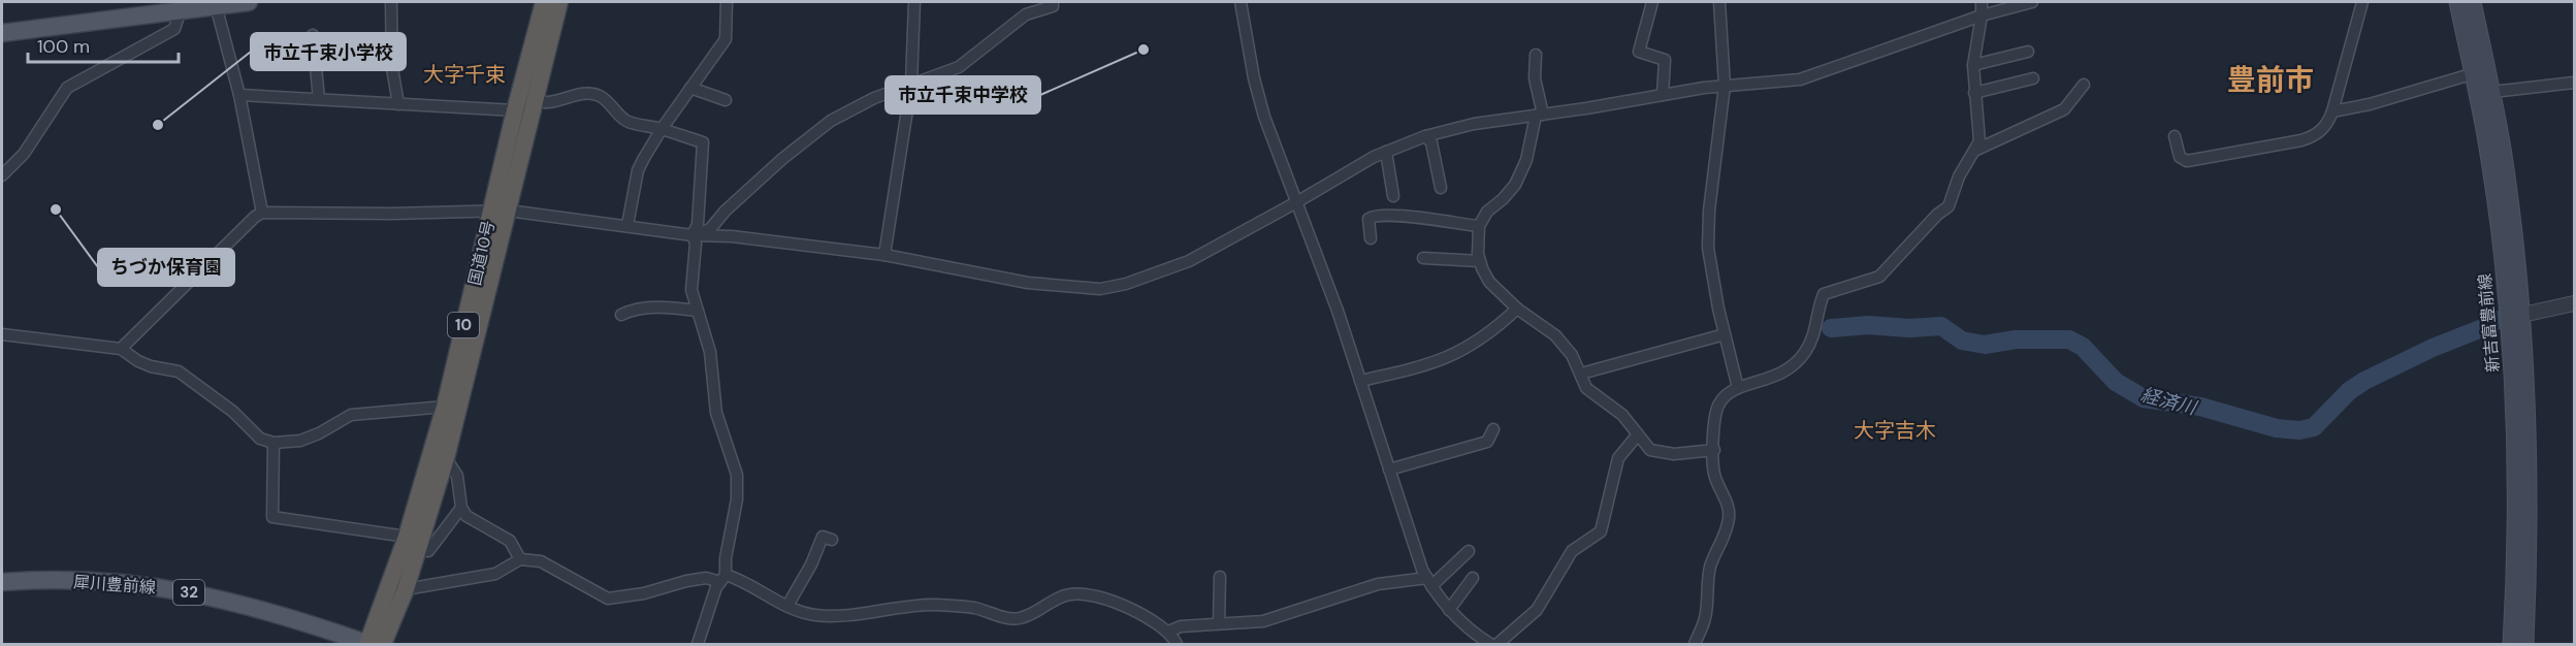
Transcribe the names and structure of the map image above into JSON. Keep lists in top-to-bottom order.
{
  "streets": {
    "highway": ["国道10号", "10"],
    "main road": ["新吉富豊前線", "犀川豊前線", "32"]
  },
  "crossings": [
    ["国道10号", "犀川豊前線"]
  ],
  "districts": ["大字千束", "豊前市", "大字吉木"],
  "water": ["経済川"],
  "places": ["市立千束中学校", "市立千束小学校", "ちづか保育園"],
  "scale_bar": "100 m"
}
